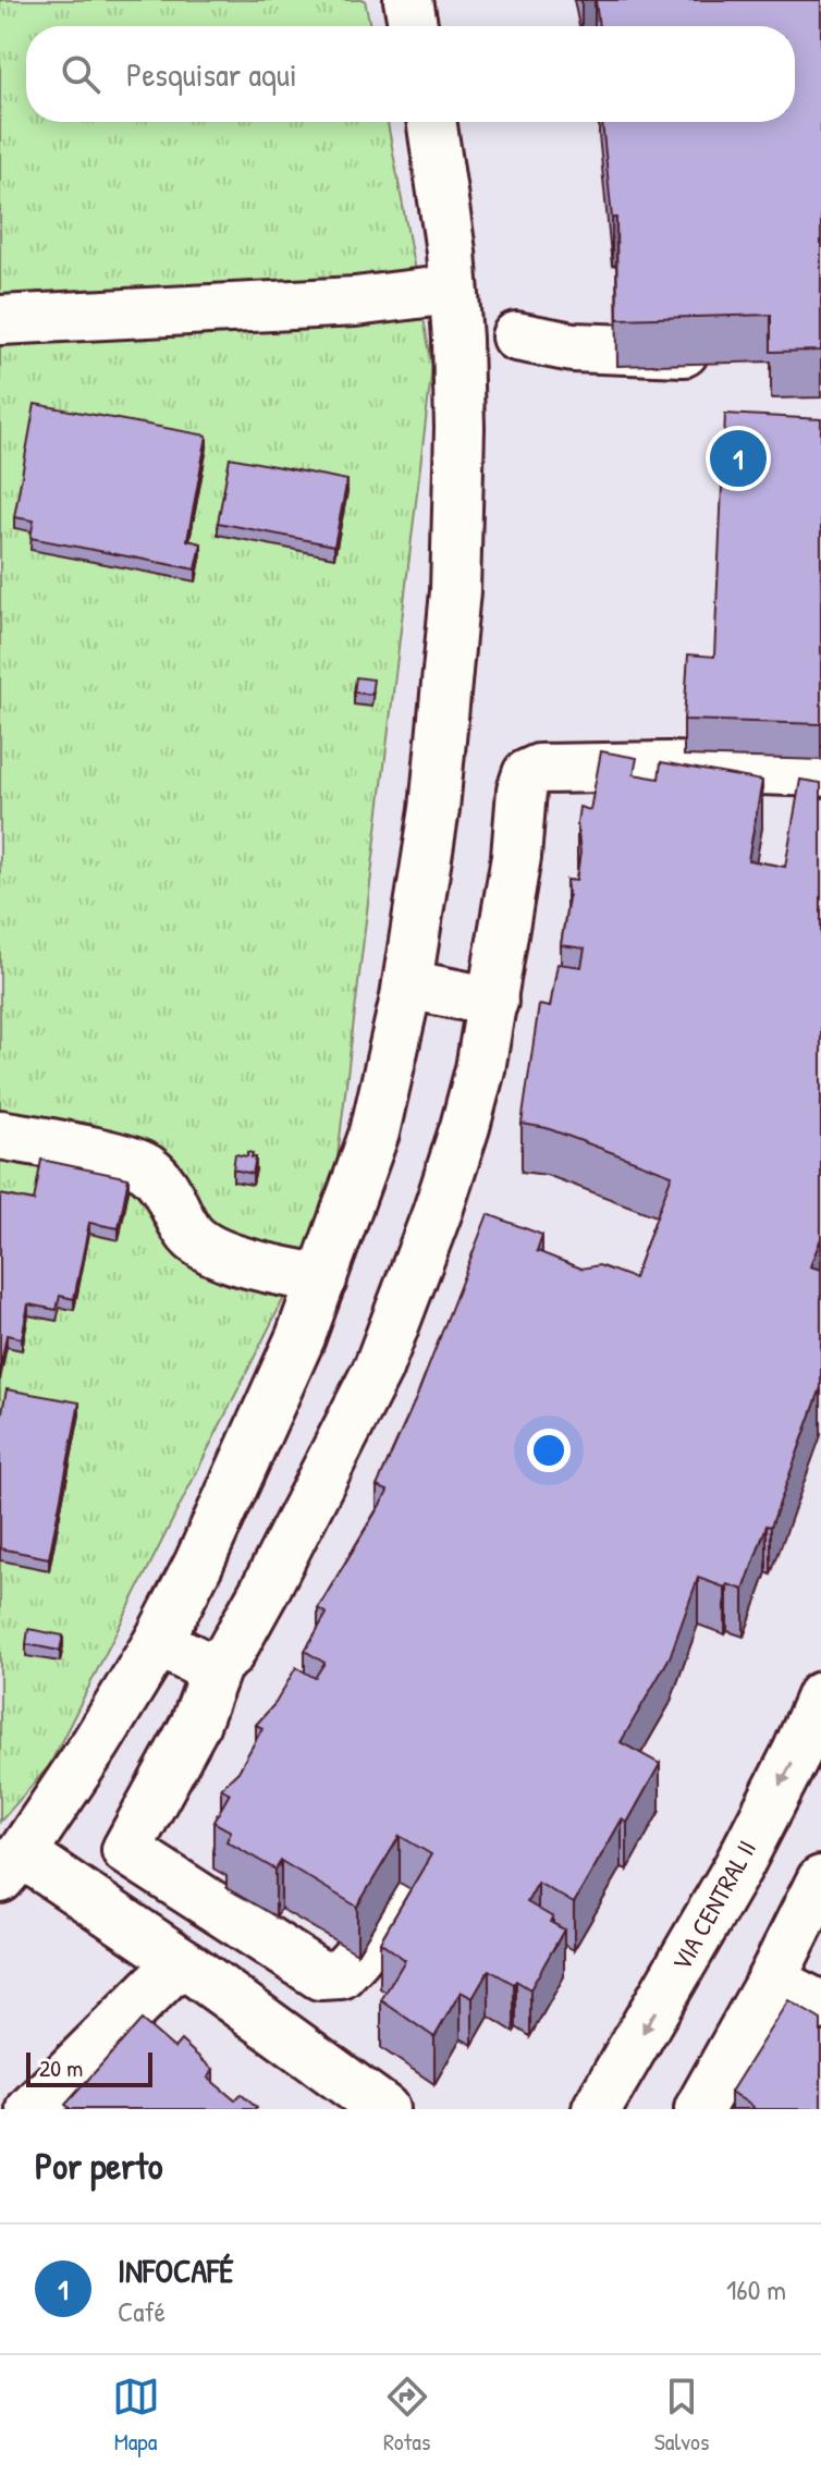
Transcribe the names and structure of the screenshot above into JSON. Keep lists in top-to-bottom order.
{
  "streets": {
    "street": ["VIA CENTRAL II"]
  },
  "scale_bar": "20 m",
  "page": {
    "search": "Pesquisar aqui",
    "pins": "1",
    "scale": "20 m",
    "heading": "Por perto",
    "list": [
      {
        "mark": "1",
        "name": "INFOCAFÉ",
        "note": "Café",
        "value": "160 m"
      }
    ],
    "nav": ["Mapa", "Rotas", "Salvos"]
  }
}
